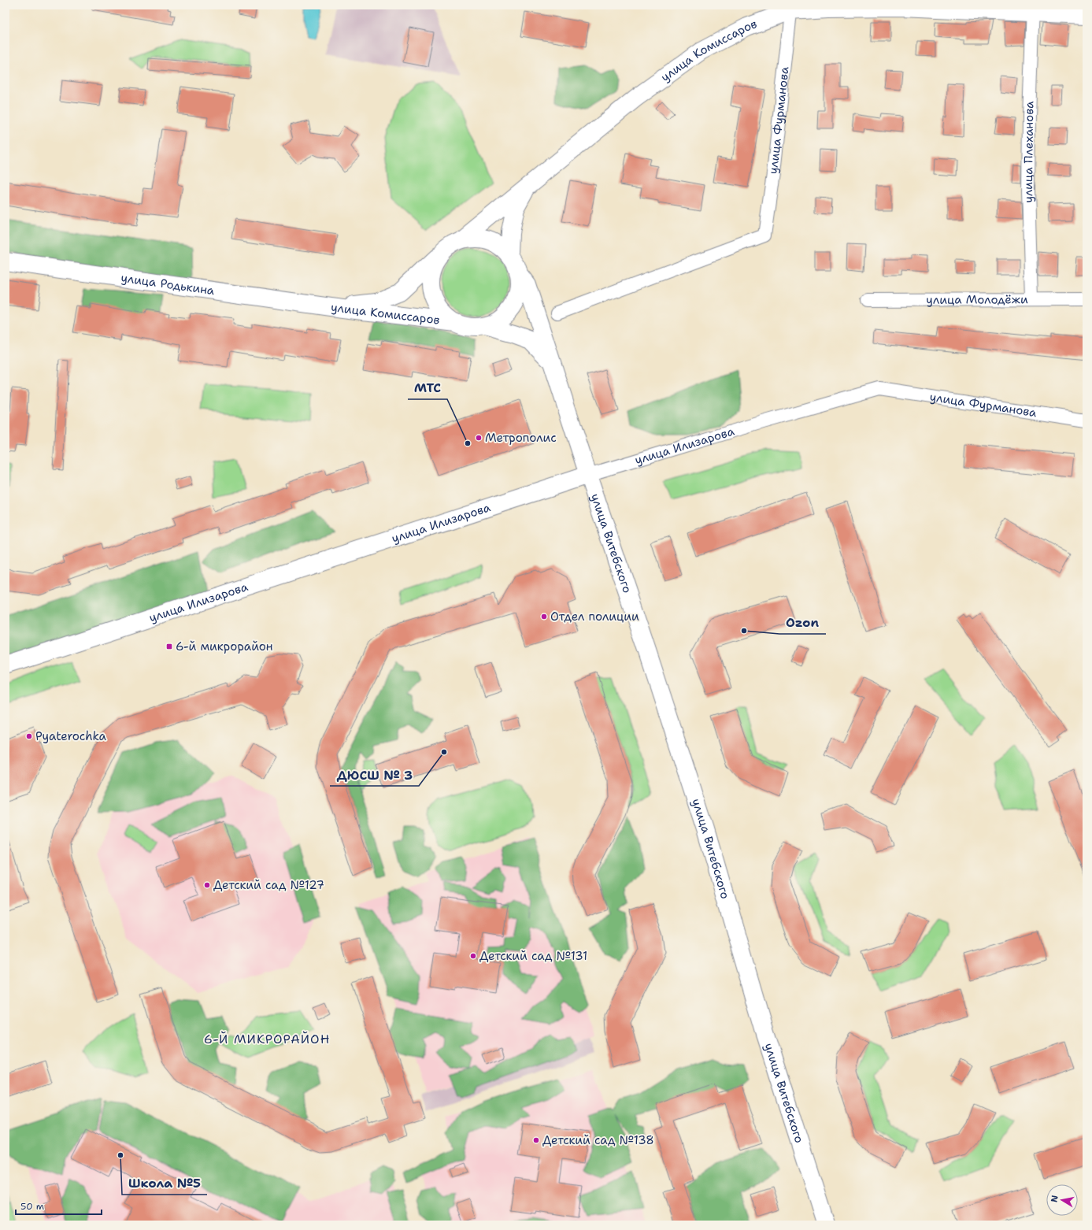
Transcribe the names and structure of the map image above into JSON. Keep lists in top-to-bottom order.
{
  "streets": {
    "street": [
      "улица Комиссаров",
      "улица Фурманова",
      "улица Плеханова",
      "улица Родькина",
      "улица Молодёжи",
      "улица Илизарова",
      "улица Витебского"
    ]
  },
  "crossings": [
    ["улица Комиссаров", "улица Фурманова"],
    ["улица Комиссаров", "улица Плеханова"],
    ["улица Комиссаров", "улица Родькина"],
    ["улица Комиссаров", "улица Витебского"],
    ["улица Фурманова", "улица Илизарова"],
    ["улица Плеханова", "улица Молодёжи"],
    ["улица Илизарова", "улица Витебского"]
  ],
  "districts": ["6-Й МИКРОРАЙОН"],
  "places": {
    "other": [
      "Метрополис",
      "МТС",
      "Отдел полиции",
      "Ozon",
      "Pyaterochka",
      "ДЮСШ № 3",
      "Детский сад №127",
      "Детский сад №131",
      "Детский сад №138",
      "Школа №5"
    ],
    "transit": ["6-й микрорайон"]
  },
  "scale_bar": "50 m",
  "north": "left"
}
